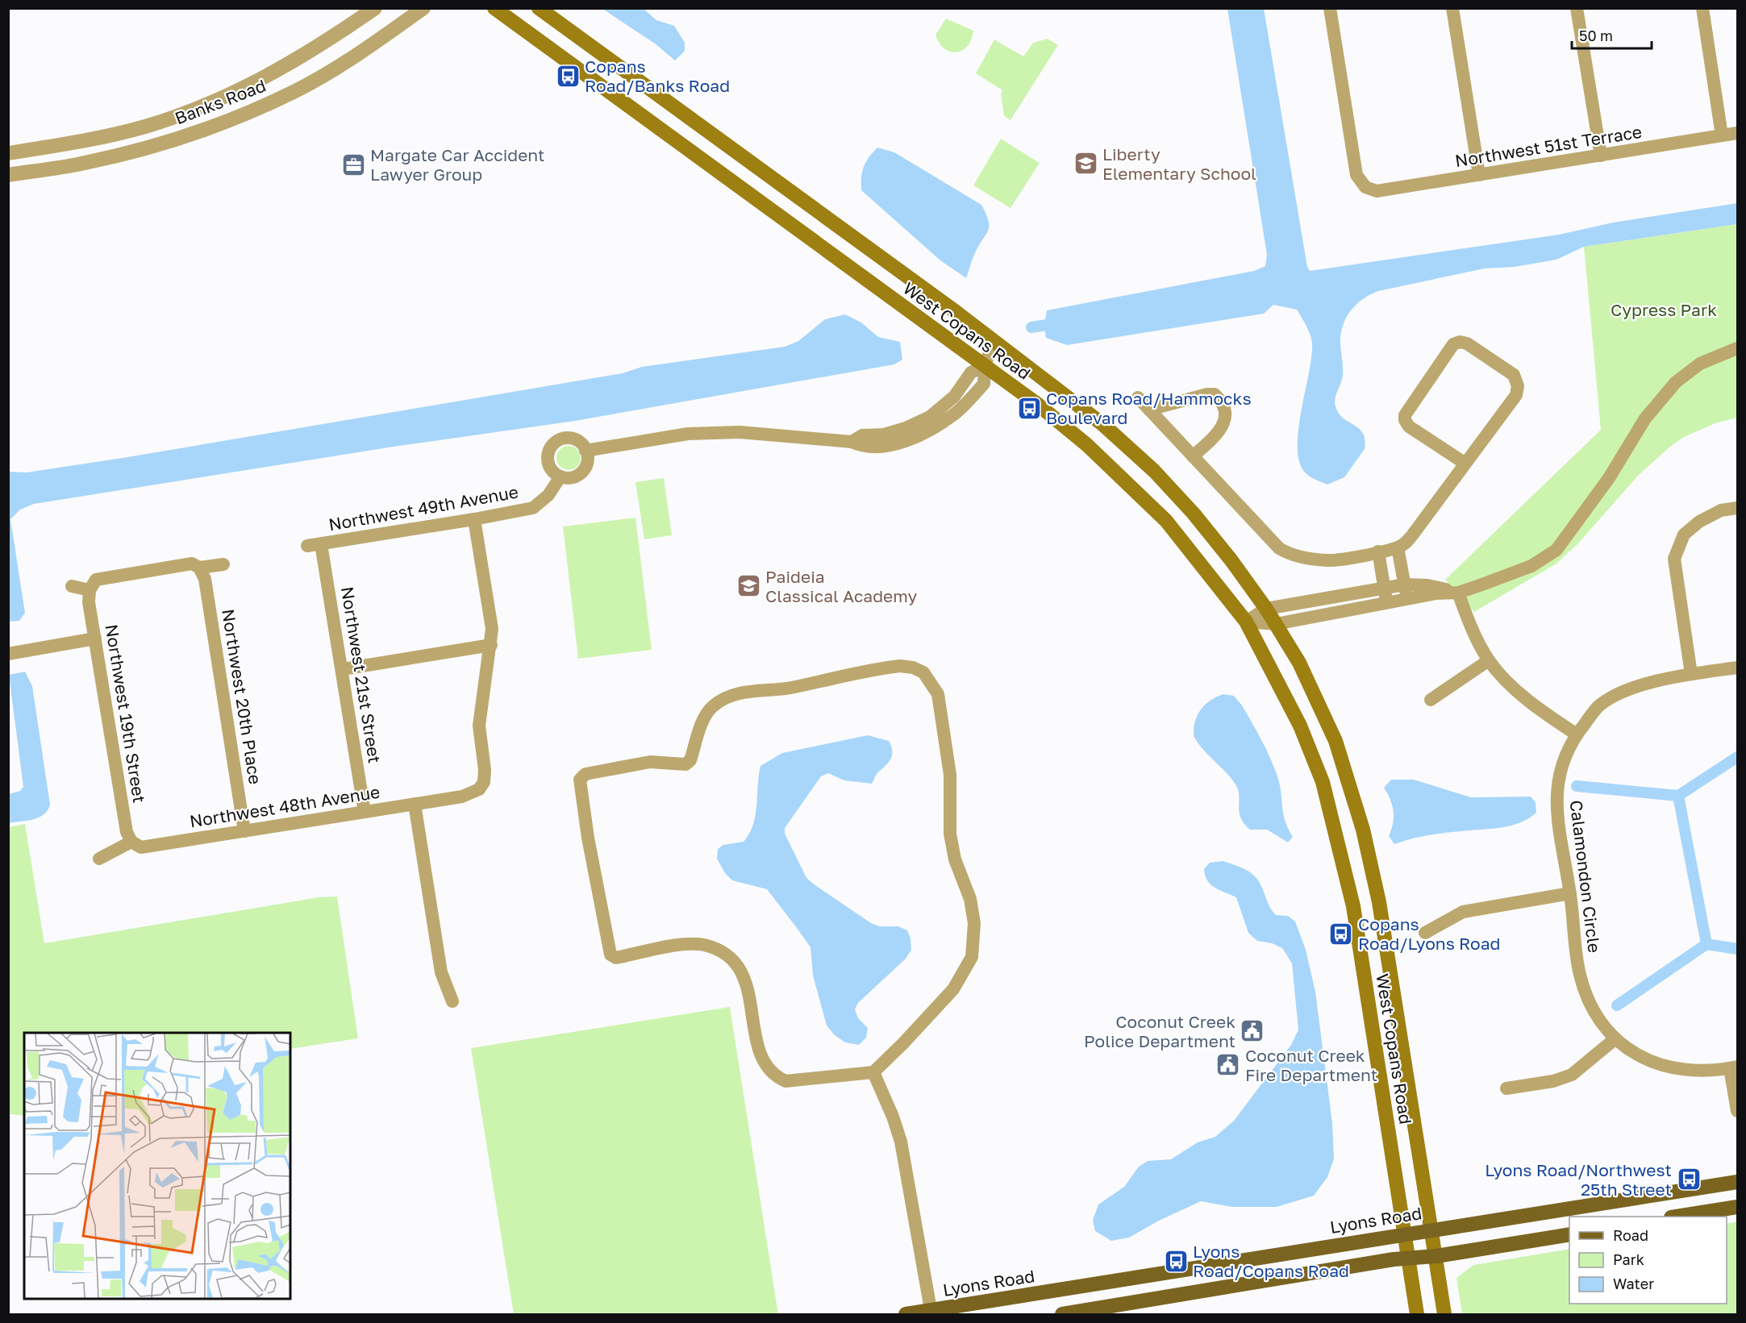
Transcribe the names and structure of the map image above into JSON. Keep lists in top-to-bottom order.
{
  "streets": {
    "main road": ["West Copans Road", "Lyons Road"],
    "street": [
      "Banks Road",
      "Northwest 51st Terrace",
      "Northwest 49th Avenue",
      "Northwest 21st Street",
      "Northwest 20th Place",
      "Northwest 19th Street",
      "Northwest 48th Avenue",
      "Calamondon Circle"
    ]
  },
  "crossings": [
    ["West Copans Road", "Lyons Road"],
    ["Northwest 49th Avenue", "Northwest 21st Street"],
    ["Northwest 21st Street", "Northwest 48th Avenue"],
    ["Northwest 20th Place", "Northwest 48th Avenue"],
    ["Northwest 19th Street", "Northwest 48th Avenue"]
  ],
  "parks": ["Cypress Park"],
  "places": {
    "bus stop": [
      "Copans Road/Banks Road",
      "Copans Road/Hammocks Boulevard",
      "Copans Road/Lyons Road",
      "Lyons Road/Northwest 25th Street",
      "Lyons Road/Copans Road"
    ],
    "school or university": ["Liberty Elementary School", "Paideia Classical Academy"],
    "office": ["Margate Car Accident Lawyer Group"],
    "public building": ["Coconut Creek Police Department", "Coconut Creek Fire Department"]
  },
  "legend": ["Road", "Park", "Water"],
  "scale_bar": "50 m"
}
